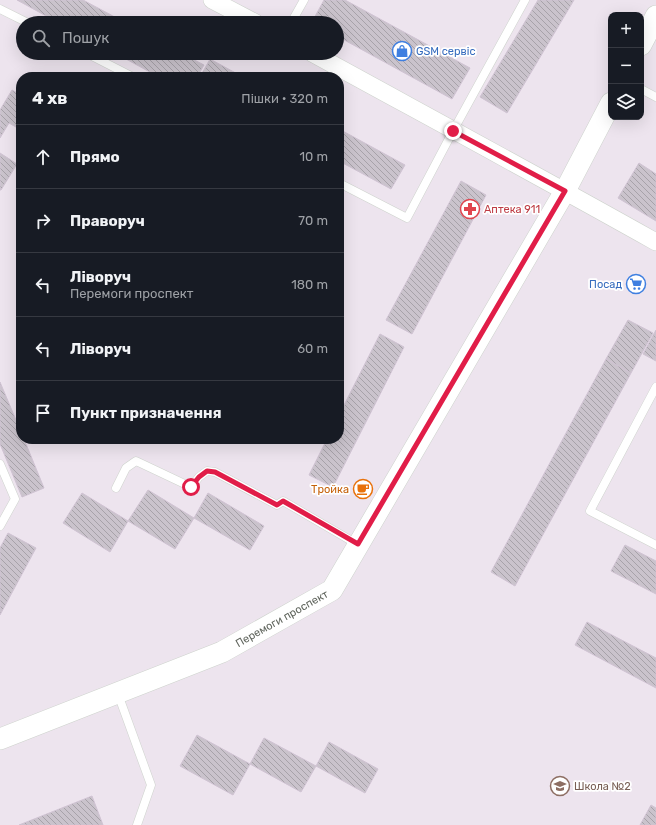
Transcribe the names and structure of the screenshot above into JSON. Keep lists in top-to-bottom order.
{
  "streets": {
    "street": ["Перемоги проспект"]
  },
  "places": {
    "shop": ["GSM сервіс"],
    "pharmacy": ["Аптека 911"],
    "supermarket": ["Посад"],
    "cafe": ["Тройка"],
    "school or university": ["Школа №2"]
  },
  "page": {
    "map_buttons": ["+", "−"],
    "search": "Пошук",
    "heading": ["4 хв", "Пішки · 320 m"],
    "list": [
      ["Прямо", "10 m"],
      ["Праворуч", "70 m"],
      ["Ліворуч", "Перемоги проспект", "180 m"],
      ["Ліворуч", "60 m"],
      "Пункт призначення"
    ]
  }
}
